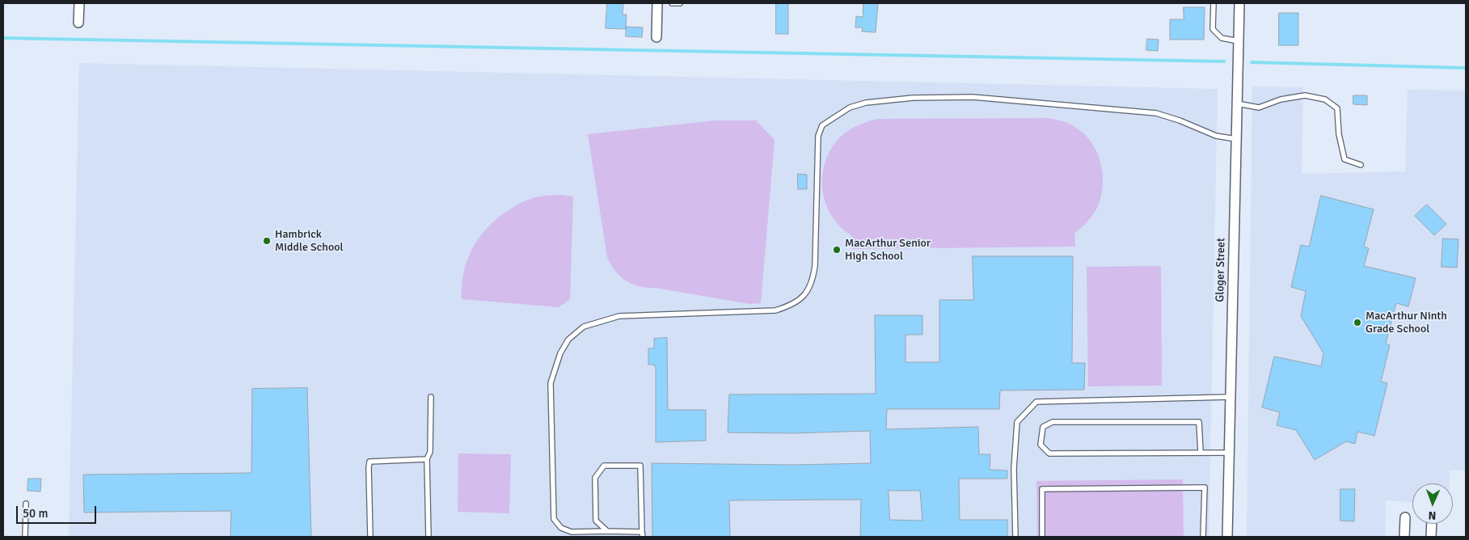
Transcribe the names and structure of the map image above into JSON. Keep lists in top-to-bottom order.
{
  "streets": {
    "street": ["Gloger Street"]
  },
  "places": ["Hambrick Middle School", "MacArthur Senior High School", "MacArthur Ninth Grade School"],
  "scale_bar": "50 m",
  "north": "bottom"
}
